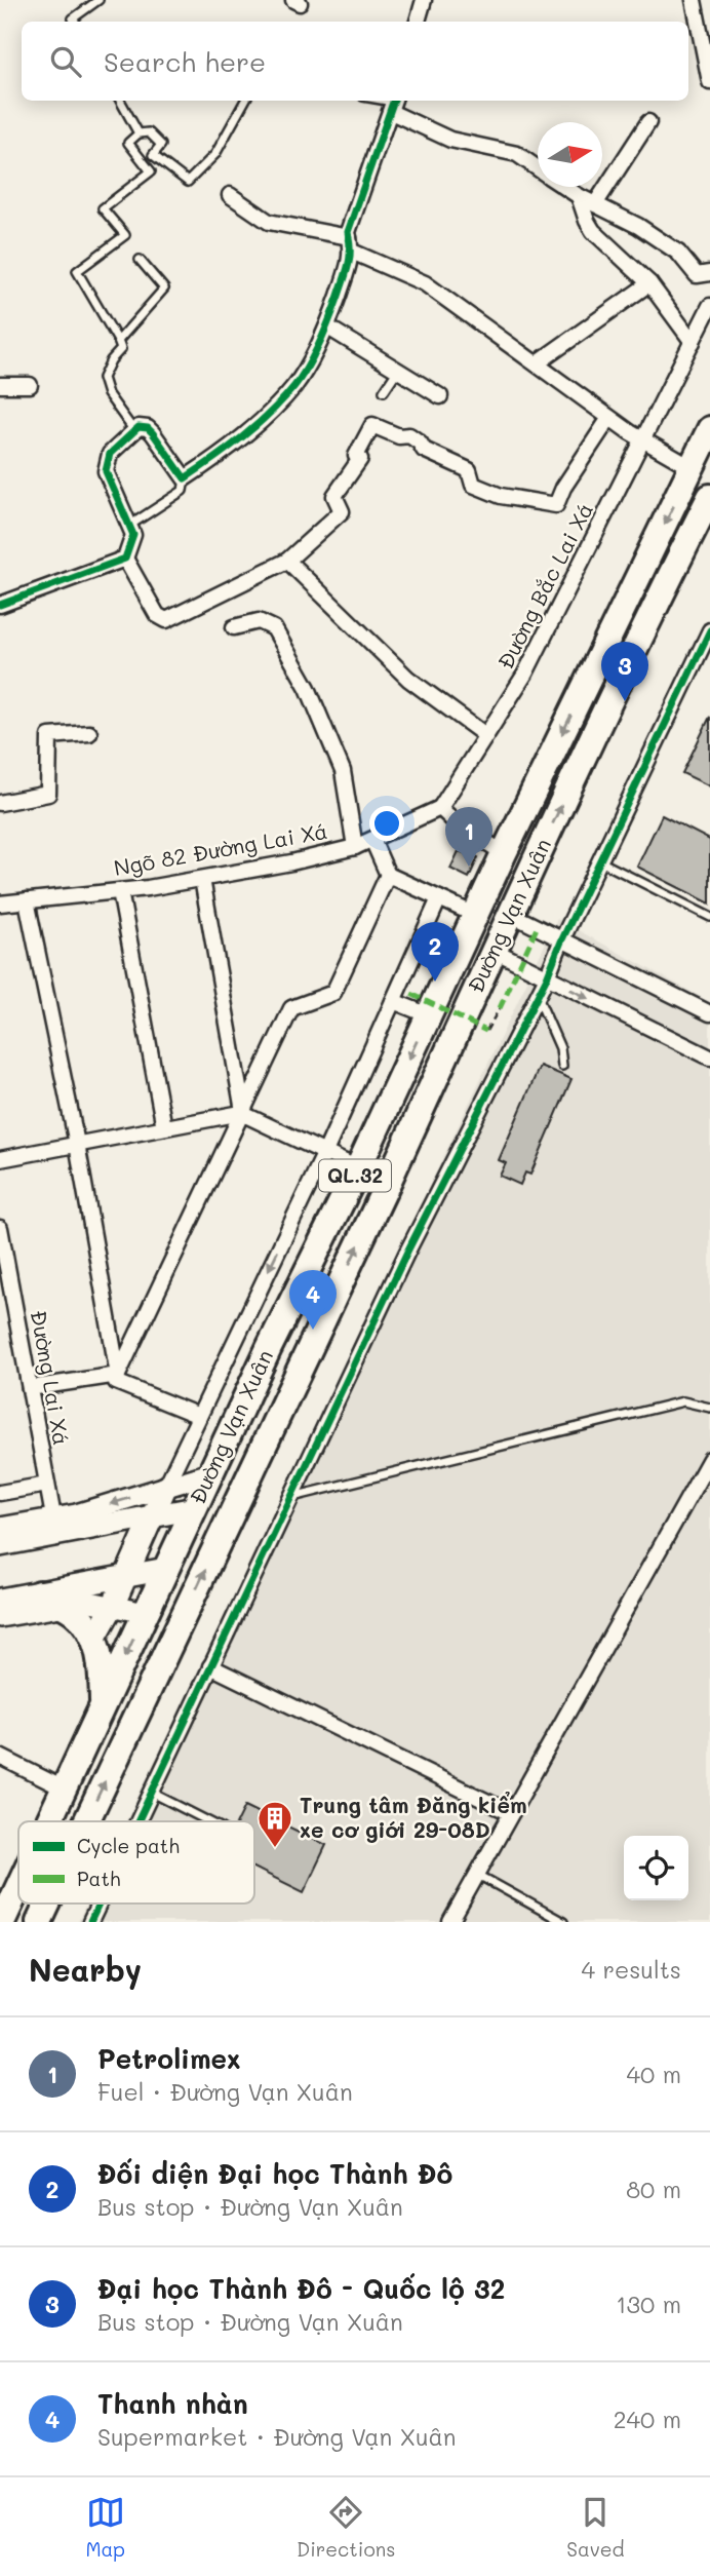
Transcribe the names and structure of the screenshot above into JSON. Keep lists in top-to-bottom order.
{
  "streets": {
    "highway": ["Đường Vạn Xuân", "QL.32"],
    "street": ["Đường Bắc Lai Xá", "Ngõ 82 Đường Lai Xá", "Đường Lai Xá"]
  },
  "crossings": [
    ["Đường Bắc Lai Xá", "Ngõ 82 Đường Lai Xá"]
  ],
  "places": {
    "building": ["Trung tâm Đăng kiểm xe cơ giới 29-08D"]
  },
  "legend": ["Cycle path", "Path"],
  "north": "right",
  "page": {
    "search": "Search here",
    "pins": [
      "3",
      "1",
      "2",
      "4"
    ],
    "heading": ["Nearby", "4 results"],
    "list": [
      {
        "mark": "1",
        "name": "Petrolimex",
        "note": "Fuel · Đường Vạn Xuân",
        "value": "40 m"
      },
      {
        "mark": "2",
        "name": "Đối diện Đại học Thành Đô",
        "note": "Bus stop · Đường Vạn Xuân",
        "value": "80 m"
      },
      {
        "mark": "3",
        "name": "Đại học Thành Đô - Quốc lộ 32",
        "note": "Bus stop · Đường Vạn Xuân",
        "value": "130 m"
      },
      {
        "mark": "4",
        "name": "Thanh nhàn",
        "note": "Supermarket · Đường Vạn Xuân",
        "value": "240 m"
      }
    ],
    "nav": ["Map", "Directions", "Saved"]
  }
}
